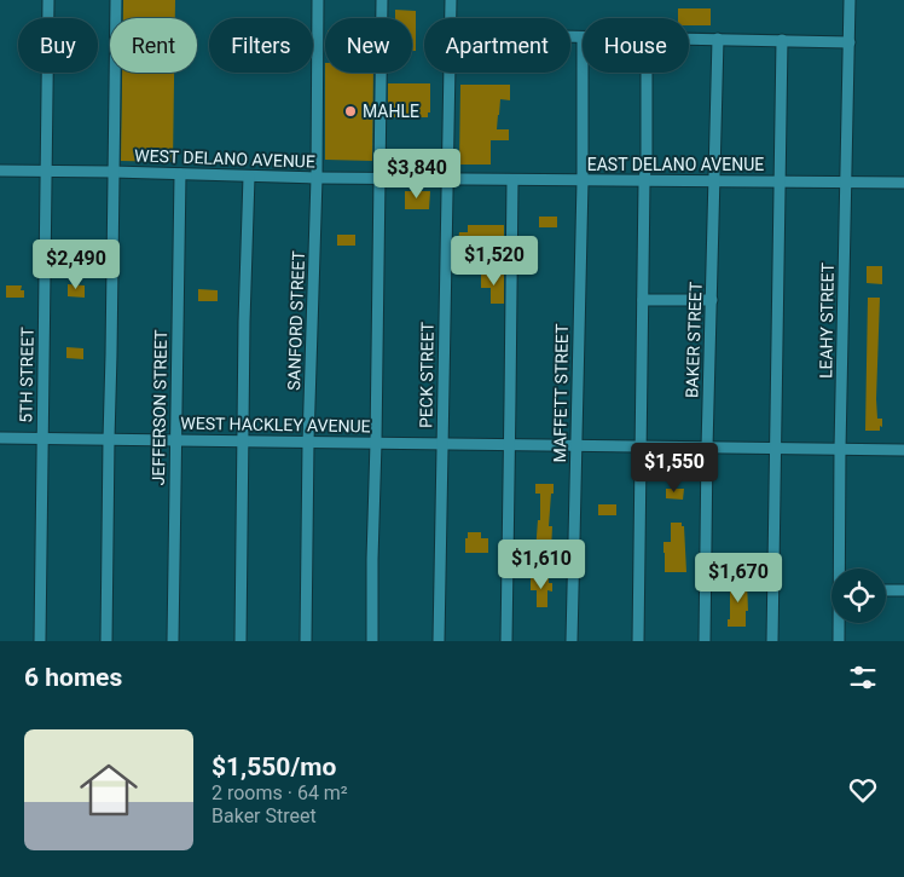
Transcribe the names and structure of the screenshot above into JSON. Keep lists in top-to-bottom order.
{
  "streets": {
    "street": [
      "WEST DELANO AVENUE",
      "EAST DELANO AVENUE",
      "SANFORD STREET",
      "LEAHY STREET",
      "BAKER STREET",
      "5TH STREET",
      "PECK STREET",
      "MAFFETT STREET",
      "JEFFERSON STREET",
      "WEST HACKLEY AVENUE"
    ]
  },
  "crossings": [
    ["WEST DELANO AVENUE", "EAST DELANO AVENUE"],
    ["WEST DELANO AVENUE", "SANFORD STREET"],
    ["WEST DELANO AVENUE", "5TH STREET"],
    ["WEST DELANO AVENUE", "PECK STREET"],
    ["WEST DELANO AVENUE", "JEFFERSON STREET"],
    ["EAST DELANO AVENUE", "LEAHY STREET"],
    ["EAST DELANO AVENUE", "BAKER STREET"],
    ["EAST DELANO AVENUE", "PECK STREET"],
    ["EAST DELANO AVENUE", "MAFFETT STREET"],
    ["SANFORD STREET", "WEST HACKLEY AVENUE"],
    ["LEAHY STREET", "WEST HACKLEY AVENUE"],
    ["BAKER STREET", "WEST HACKLEY AVENUE"],
    ["5TH STREET", "WEST HACKLEY AVENUE"],
    ["PECK STREET", "WEST HACKLEY AVENUE"],
    ["MAFFETT STREET", "WEST HACKLEY AVENUE"],
    ["JEFFERSON STREET", "WEST HACKLEY AVENUE"]
  ],
  "places": ["MAHLE"],
  "page": {
    "chip": [
      "Buy",
      "Rent",
      "Filters",
      "New",
      "Apartment",
      "House"
    ],
    "price": [
      "$3,840",
      "$1,520",
      "$2,490",
      "$1,550",
      "$1,610",
      "$1,670"
    ],
    "heading": "6 homes",
    "list": [
      {
        "name": "$1,550/mo",
        "note": "2 rooms · 64 m² · Baker Street"
      }
    ]
  }
}
